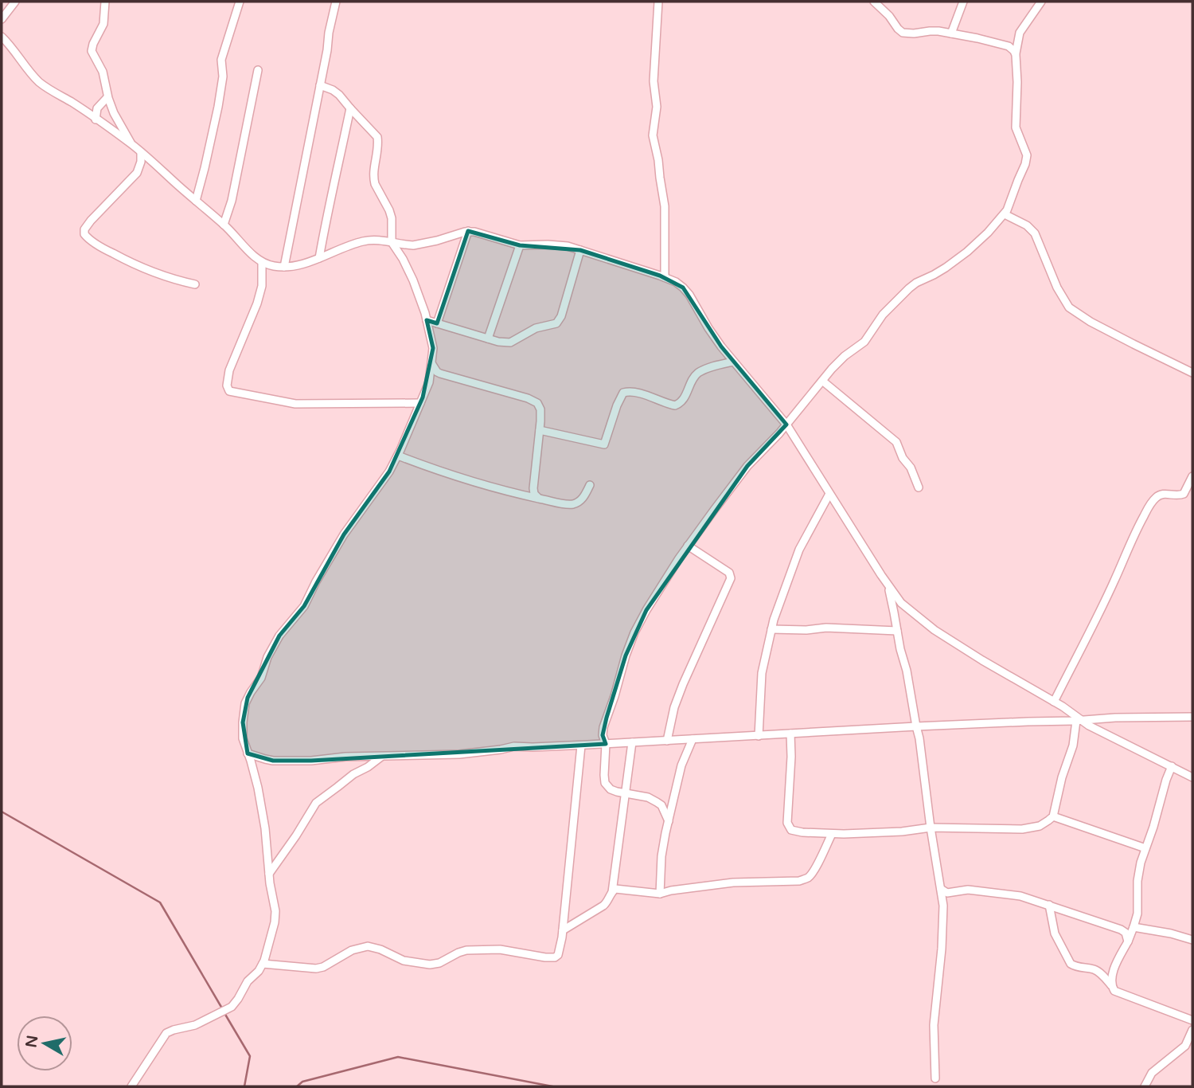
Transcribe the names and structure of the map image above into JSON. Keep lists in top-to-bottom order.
{
  "north": "left"
}
